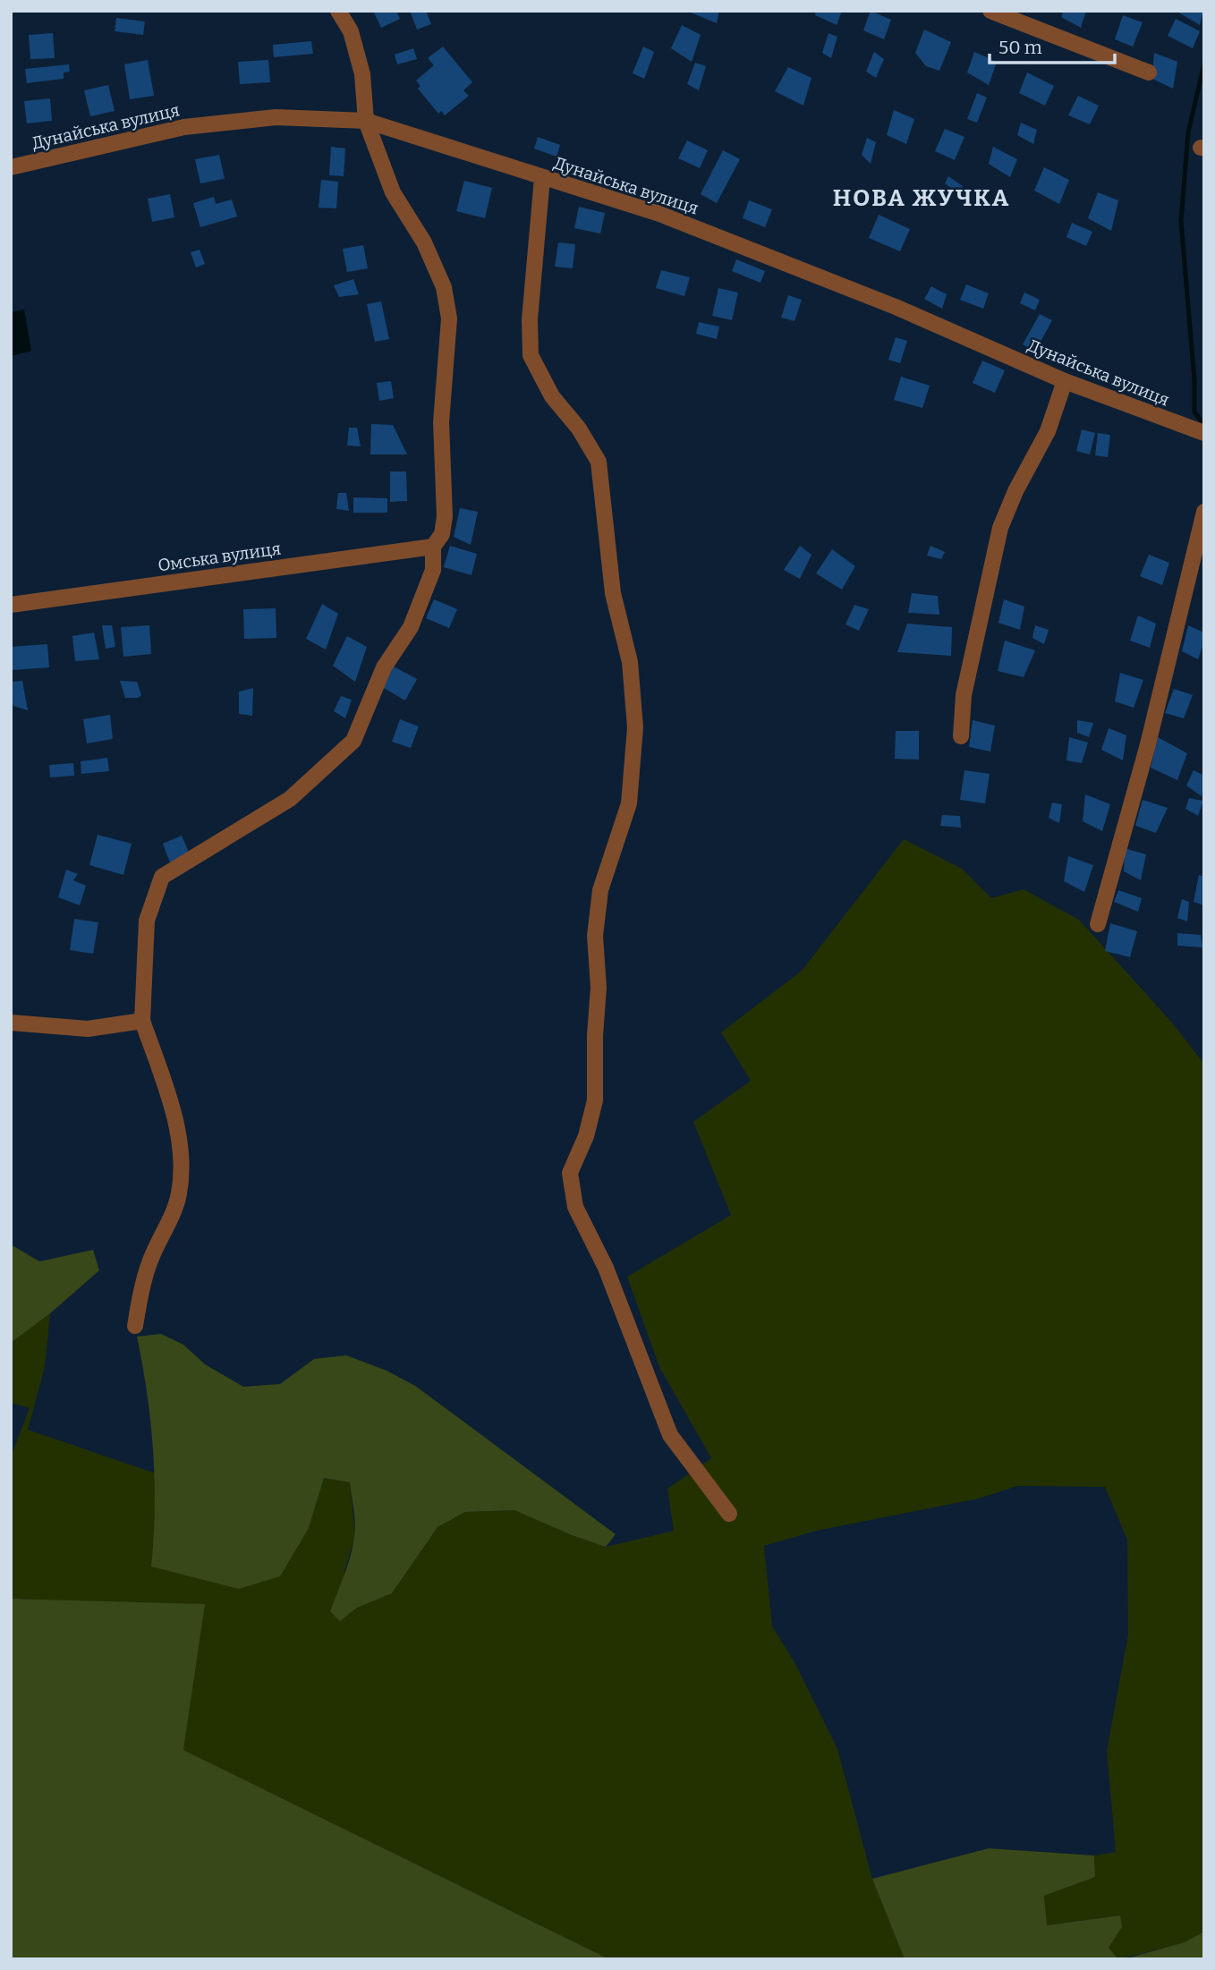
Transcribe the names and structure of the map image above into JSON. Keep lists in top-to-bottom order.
{
  "streets": {
    "street": ["Дунайська вулиця", "Омська вулиця"]
  },
  "districts": ["НОВА ЖУЧКА"],
  "scale_bar": "50 m"
}
